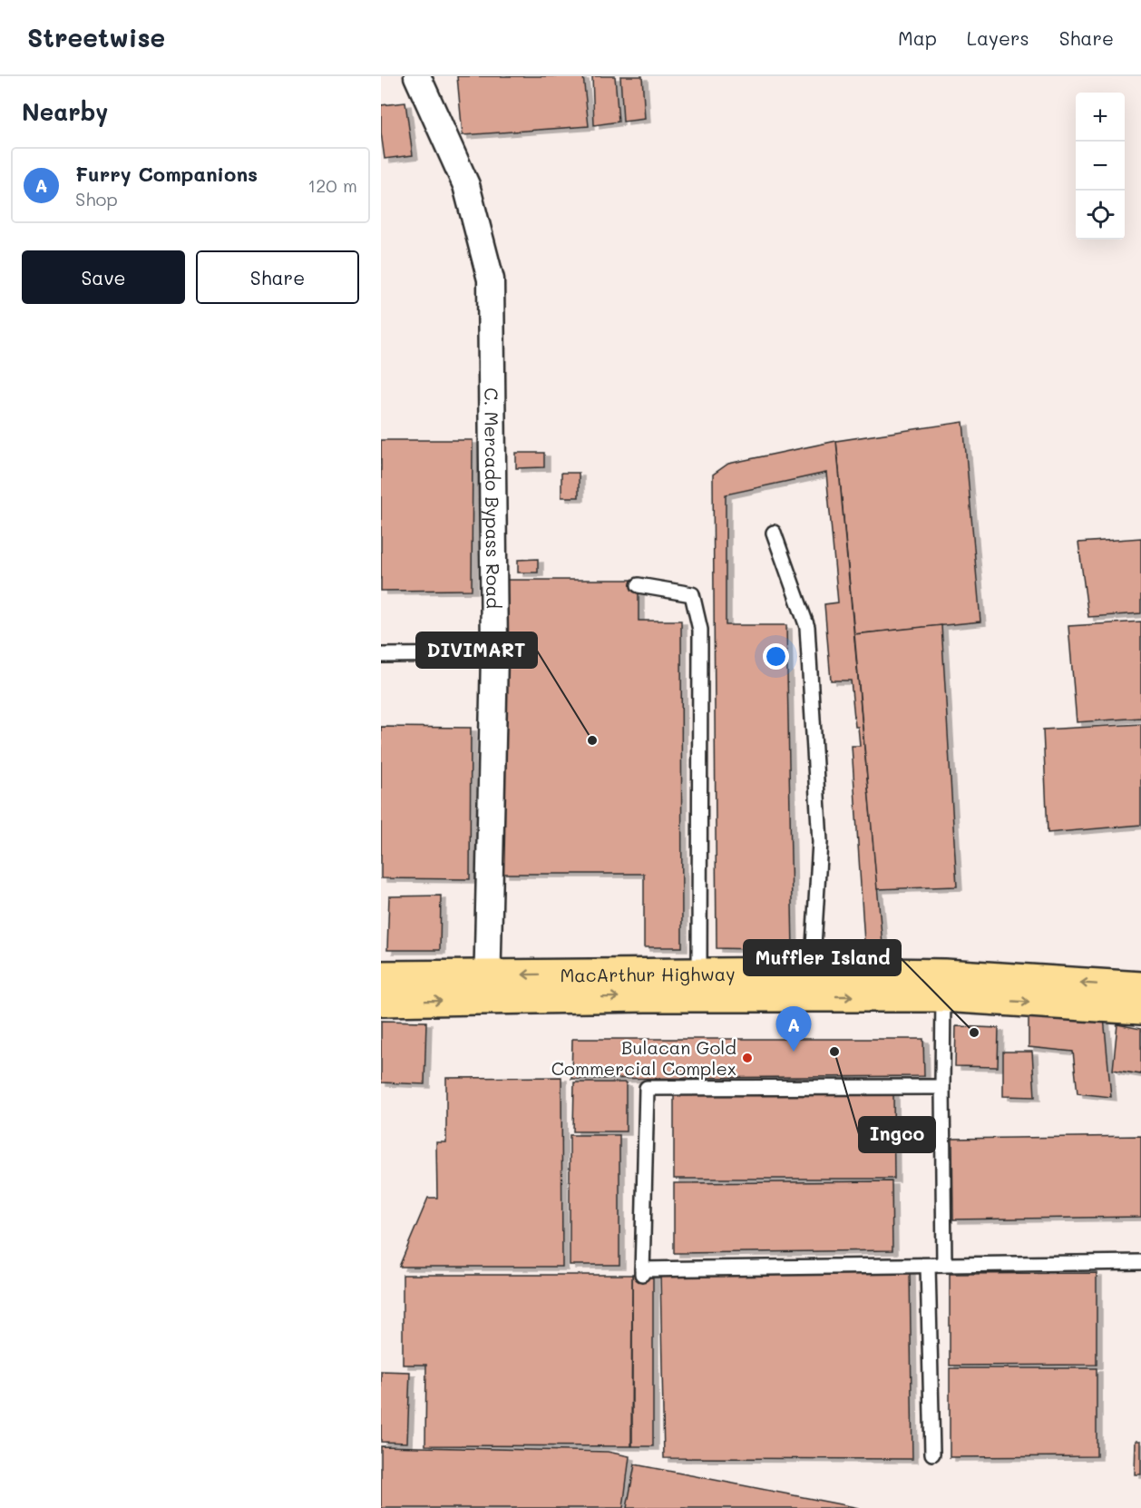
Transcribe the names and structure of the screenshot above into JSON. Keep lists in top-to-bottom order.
{
  "streets": {
    "highway": ["MacArthur Highway"],
    "street": ["C. Mercado Bypass Road"]
  },
  "crossings": [
    ["C. Mercado Bypass Road", "MacArthur Highway"]
  ],
  "places": [
    "DIVIMART",
    "Muffler Island",
    "Ingco",
    "Bulacan Gold Commercial Complex"
  ],
  "page": {
    "header": "Streetwise",
    "nav": ["Map", "Layers", "Share"],
    "heading": "Nearby",
    "map_buttons": ["+", "−"],
    "list": [
      {
        "mark": "A",
        "name": "Furry Companions",
        "note": "Shop",
        "value": "120 m"
      }
    ],
    "buttons": ["Save", "Share"],
    "pins": "A"
  }
}
